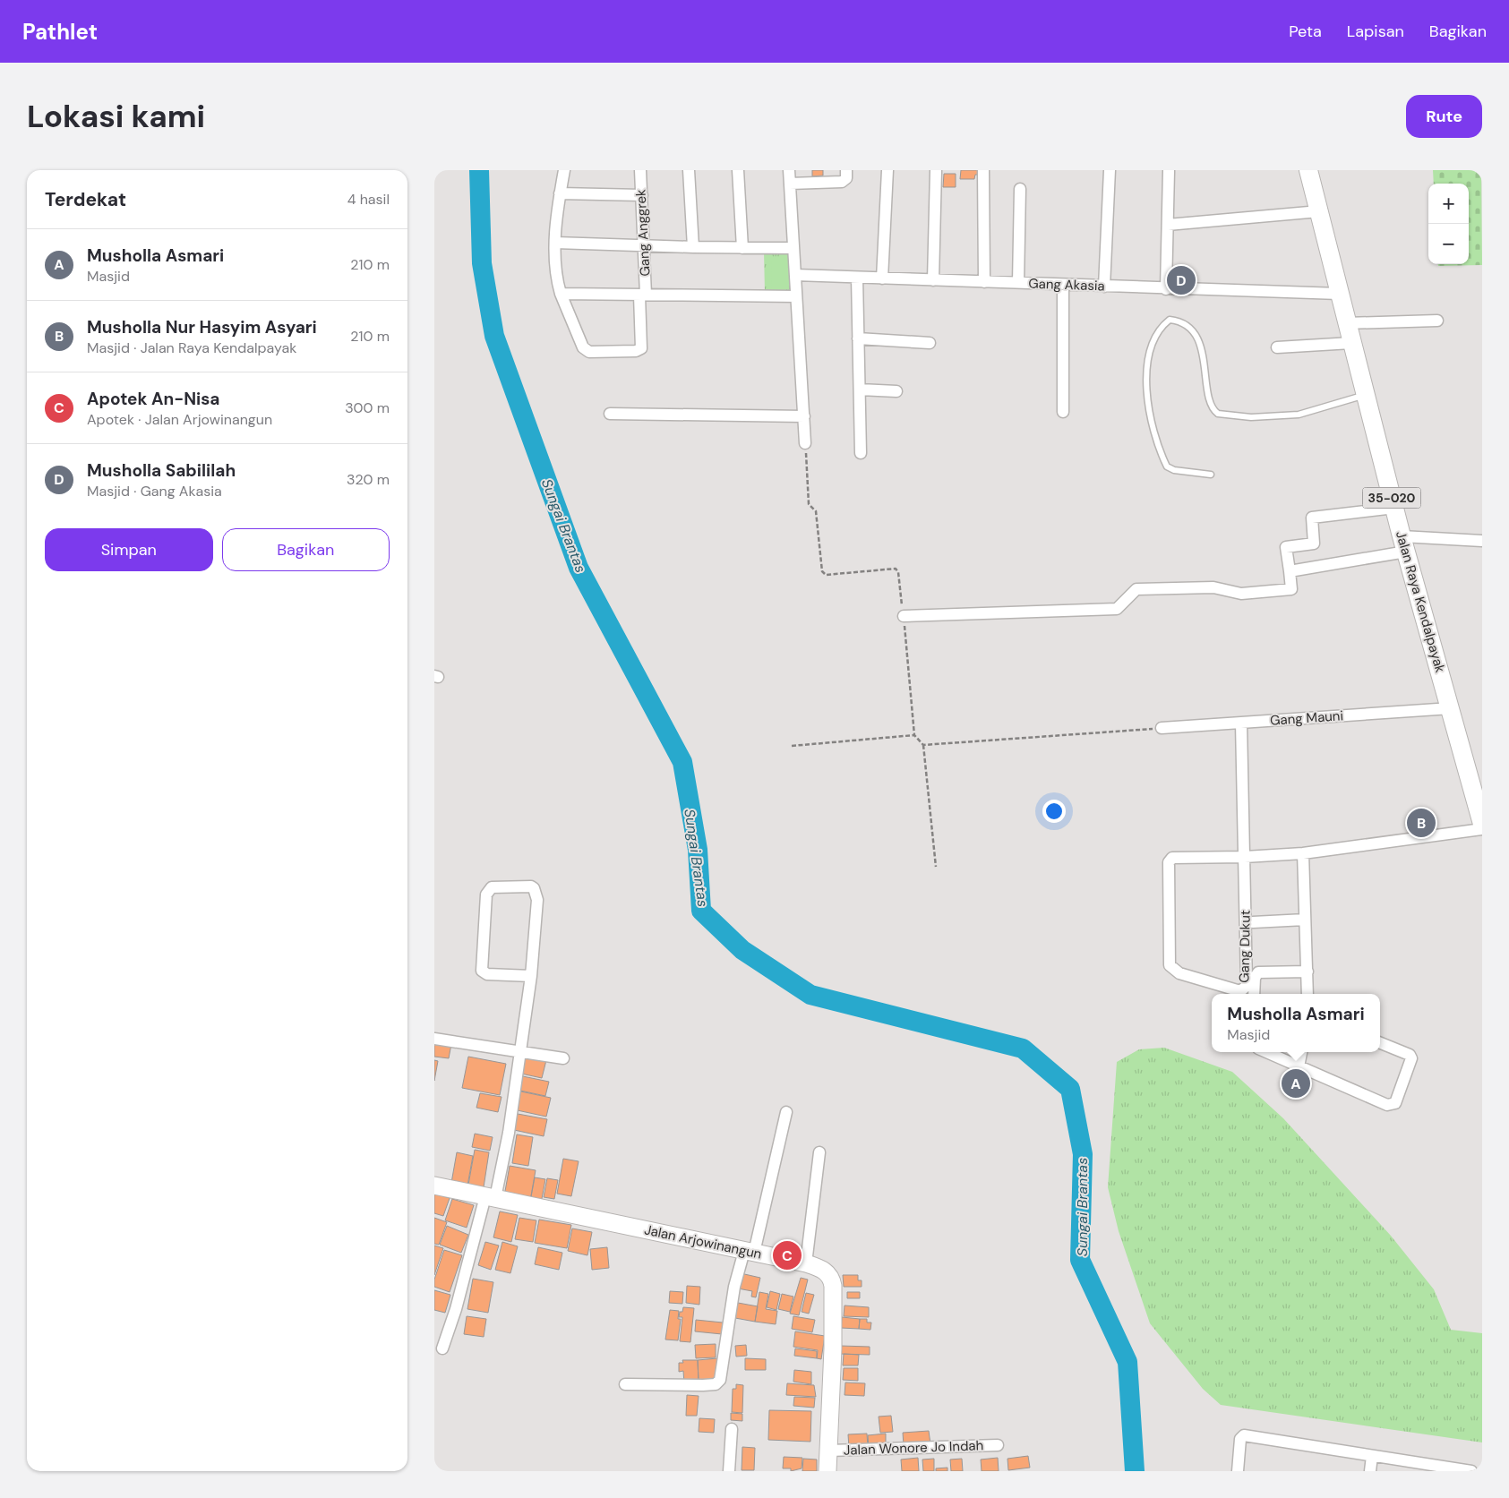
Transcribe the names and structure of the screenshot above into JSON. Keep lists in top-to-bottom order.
{
  "streets": {
    "main road": ["35-020", "Jalan Raya Kendalpayak", "Jalan Arjowinangun"],
    "street": [
      "Gang Anggrek",
      "Gang Akasia",
      "Gang Mauni",
      "Gang Dukut",
      "Jalan Wonore Jo Indah"
    ]
  },
  "crossings": [
    ["Gang Akasia", "Jalan Raya Kendalpayak"],
    ["Jalan Raya Kendalpayak", "Gang Mauni"],
    ["Jalan Arjowinangun", "Jalan Wonore Jo Indah"]
  ],
  "water": ["Sungai Brantas"],
  "page": {
    "header": "Pathlet",
    "nav": ["Peta", "Lapisan", "Bagikan"],
    "buttons": [
      "Rute",
      ["Simpan", "Bagikan"]
    ],
    "title": "Lokasi kami",
    "heading": ["Terdekat", "4 hasil"],
    "map_buttons": ["+", "−"],
    "list": [
      {
        "mark": "A",
        "name": "Musholla Asmari",
        "note": "Masjid",
        "value": "210 m"
      },
      {
        "mark": "B",
        "name": "Musholla Nur Hasyim Asyari",
        "note": "Masjid · Jalan Raya Kendalpayak",
        "value": "210 m"
      },
      {
        "mark": "C",
        "name": "Apotek An-Nisa",
        "note": "Apotek · Jalan Arjowinangun",
        "value": "300 m"
      },
      {
        "mark": "D",
        "name": "Musholla Sabililah",
        "note": "Masjid · Gang Akasia",
        "value": "320 m"
      }
    ],
    "pins": [
      "D",
      "B",
      "A",
      "C"
    ],
    "popup": ["Musholla Asmari", "Masjid"]
  }
}
